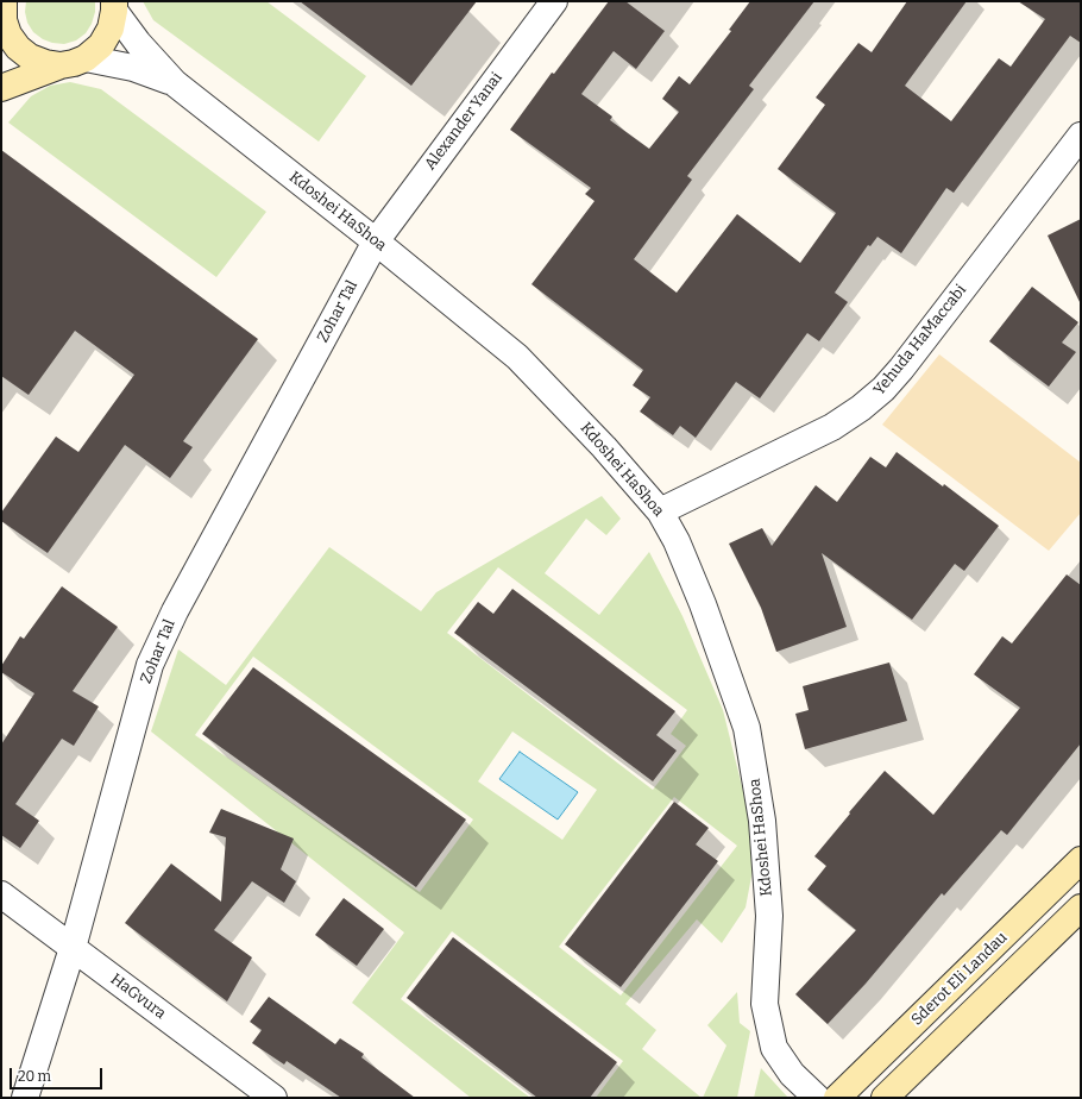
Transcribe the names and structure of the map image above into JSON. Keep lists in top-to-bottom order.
{
  "streets": {
    "street": [
      "Alexander Yanai",
      "Kdoshei HaShoa",
      "Zohar Tal",
      "Yehuda HaMaccabi",
      "Sderot Eli Landau",
      "HaGvura"
    ]
  },
  "crossings": [
    ["Alexander Yanai", "Kdoshei HaShoa"],
    ["Alexander Yanai", "Zohar Tal"],
    ["Kdoshei HaShoa", "Zohar Tal"],
    ["Kdoshei HaShoa", "Yehuda HaMaccabi"],
    ["Zohar Tal", "HaGvura"]
  ],
  "scale_bar": "20 m"
}
